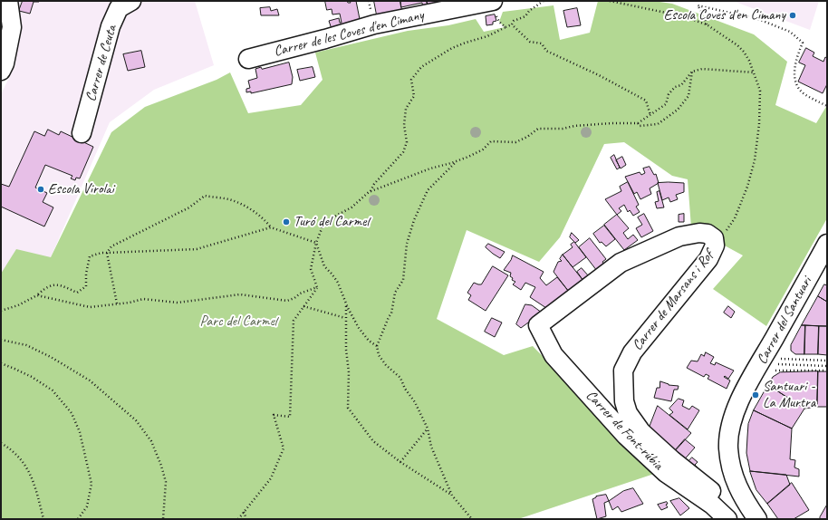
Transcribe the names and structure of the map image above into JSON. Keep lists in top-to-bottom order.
{
  "streets": {
    "street": [
      "Carrer de les Coves d'en Cimany",
      "Carrer de Ceuta",
      "Carrer de Marsans i Rof",
      "Carrer del Santuari",
      "Carrer de Font-rúbia"
    ]
  },
  "crossings": [
    ["Carrer de Marsans i Rof", "Carrer de Font-rúbia"]
  ],
  "parks": ["Parc del Carmel"],
  "places": [
    "Escola Coves d'en Cimany",
    "Escola Virolai",
    "Turó del Carmel",
    "Santuari - La Murtra"
  ]
}
